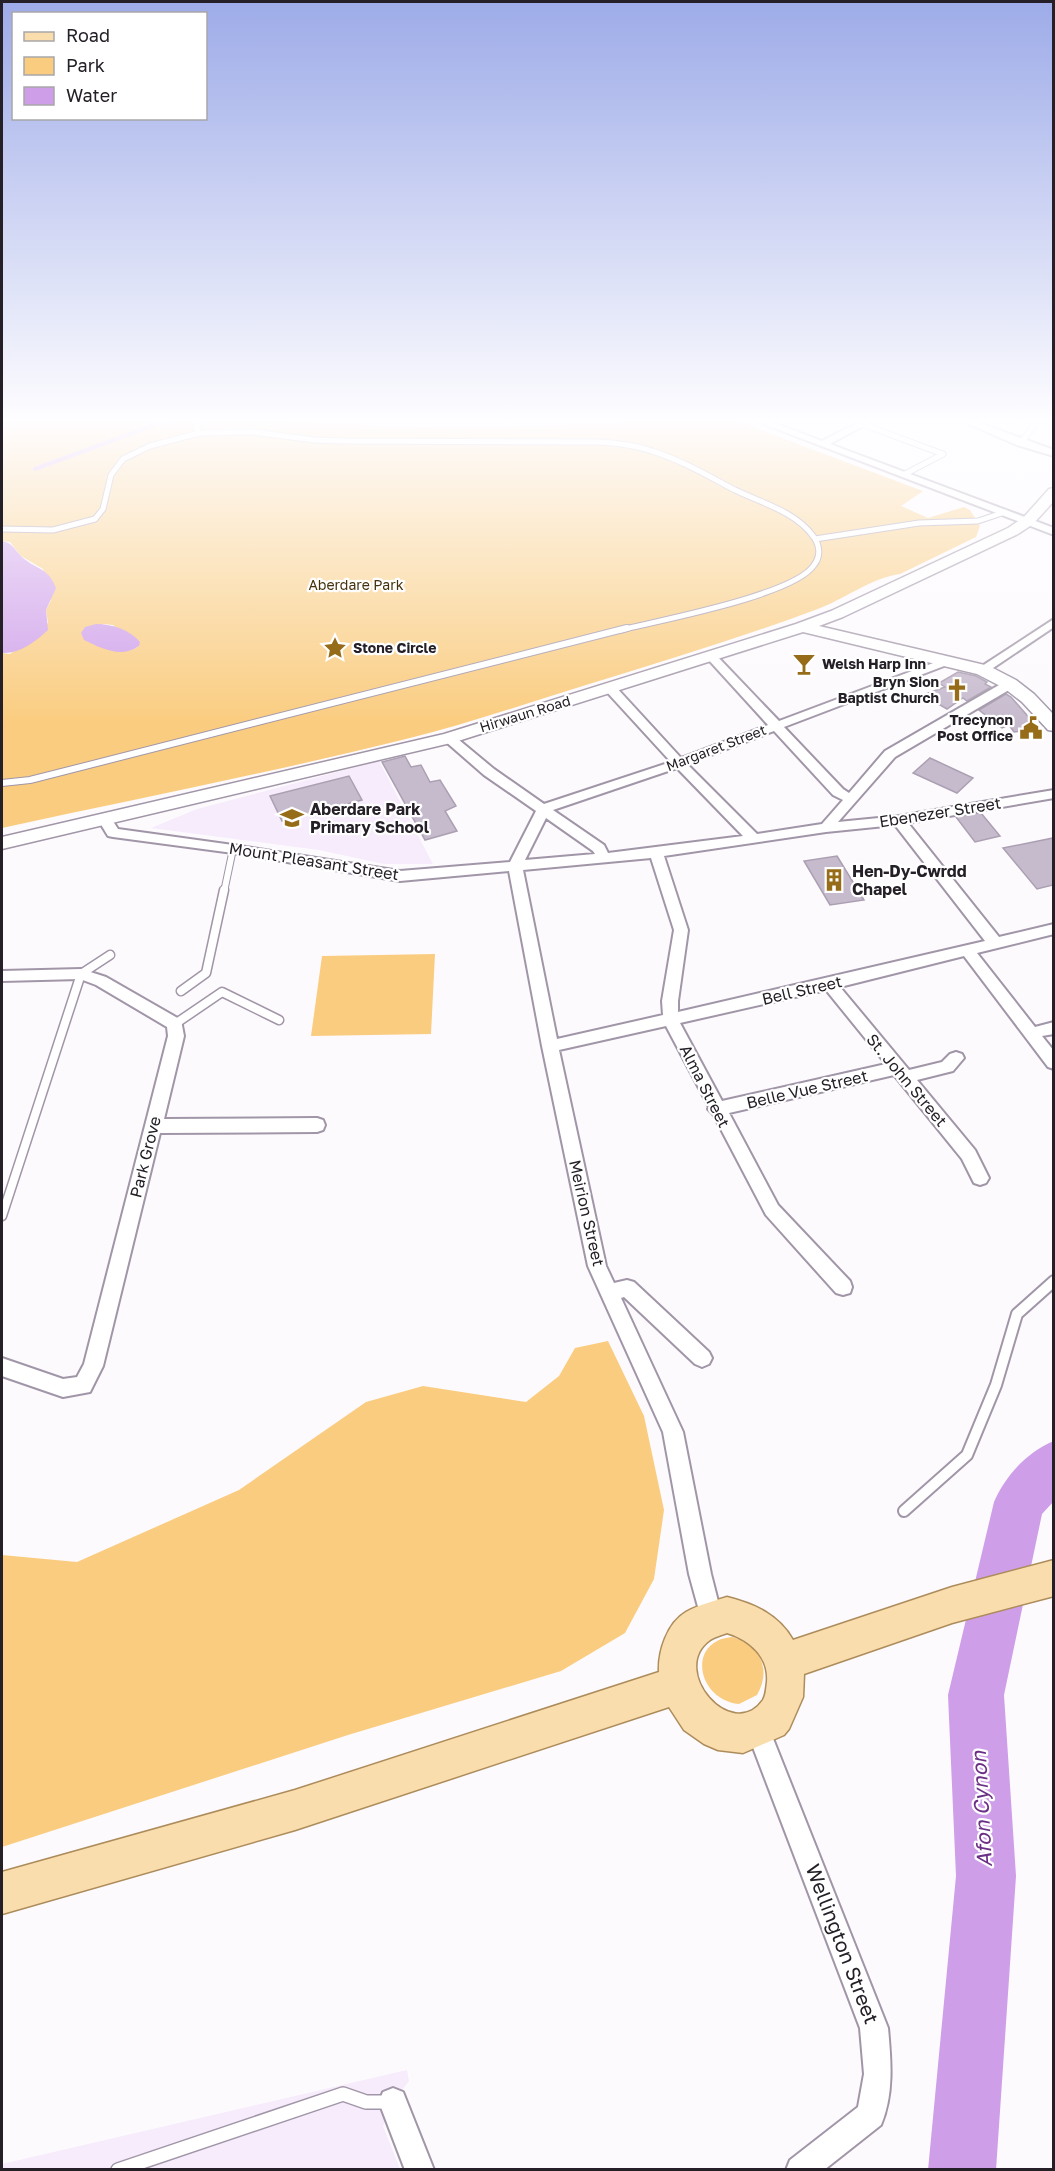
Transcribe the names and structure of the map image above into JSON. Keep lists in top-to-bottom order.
{
  "streets": {
    "main road": ["Hirwaun Road"],
    "street": [
      "Margaret Street",
      "Ebenezer Street",
      "Mount Pleasant Street",
      "Bell Street",
      "St. John Street",
      "Alma Street",
      "Belle Vue Street",
      "Park Grove",
      "Meirion Street",
      "Wellington Street"
    ]
  },
  "crossings": [
    ["Hirwaun Road", "Mount Pleasant Street"],
    ["Ebenezer Street", "Mount Pleasant Street"],
    ["Mount Pleasant Street", "Alma Street"],
    ["Mount Pleasant Street", "Meirion Street"],
    ["Bell Street", "St. John Street"],
    ["Bell Street", "Alma Street"],
    ["Bell Street", "Meirion Street"],
    ["St. John Street", "Belle Vue Street"],
    ["Alma Street", "Belle Vue Street"],
    ["Meirion Street", "Wellington Street"]
  ],
  "water": ["Afon Cynon"],
  "parks": ["Aberdare Park"],
  "places": {
    "place": ["Stone Circle"],
    "bar": ["Welsh Harp Inn"],
    "church": ["Bryn Sion Baptist Church"],
    "public building": ["Trecynon Post Office"],
    "school or university": ["Aberdare Park Primary School"],
    "building": ["Hen-Dy-Cwrdd Chapel"]
  },
  "legend": ["Road", "Park", "Water"]
}
